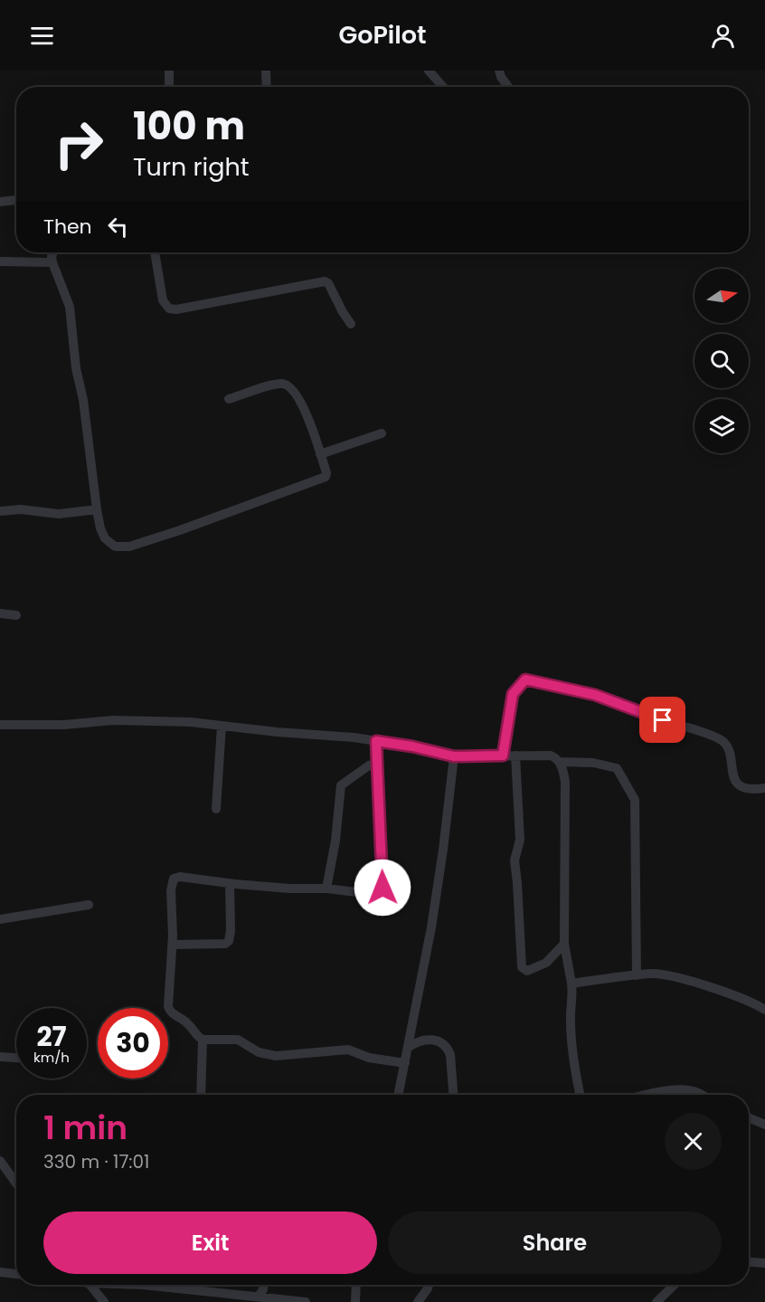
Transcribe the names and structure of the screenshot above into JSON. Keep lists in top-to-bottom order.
{
  "north": "right",
  "page": {
    "header": "GoPilot",
    "turn": ["100 m", "Turn right"],
    "then": "Then",
    "speed": "27 km/h",
    "limit": "30",
    "heading": ["1 min", "330 m · 17:01"],
    "buttons": ["Exit", "Share"]
  }
}
